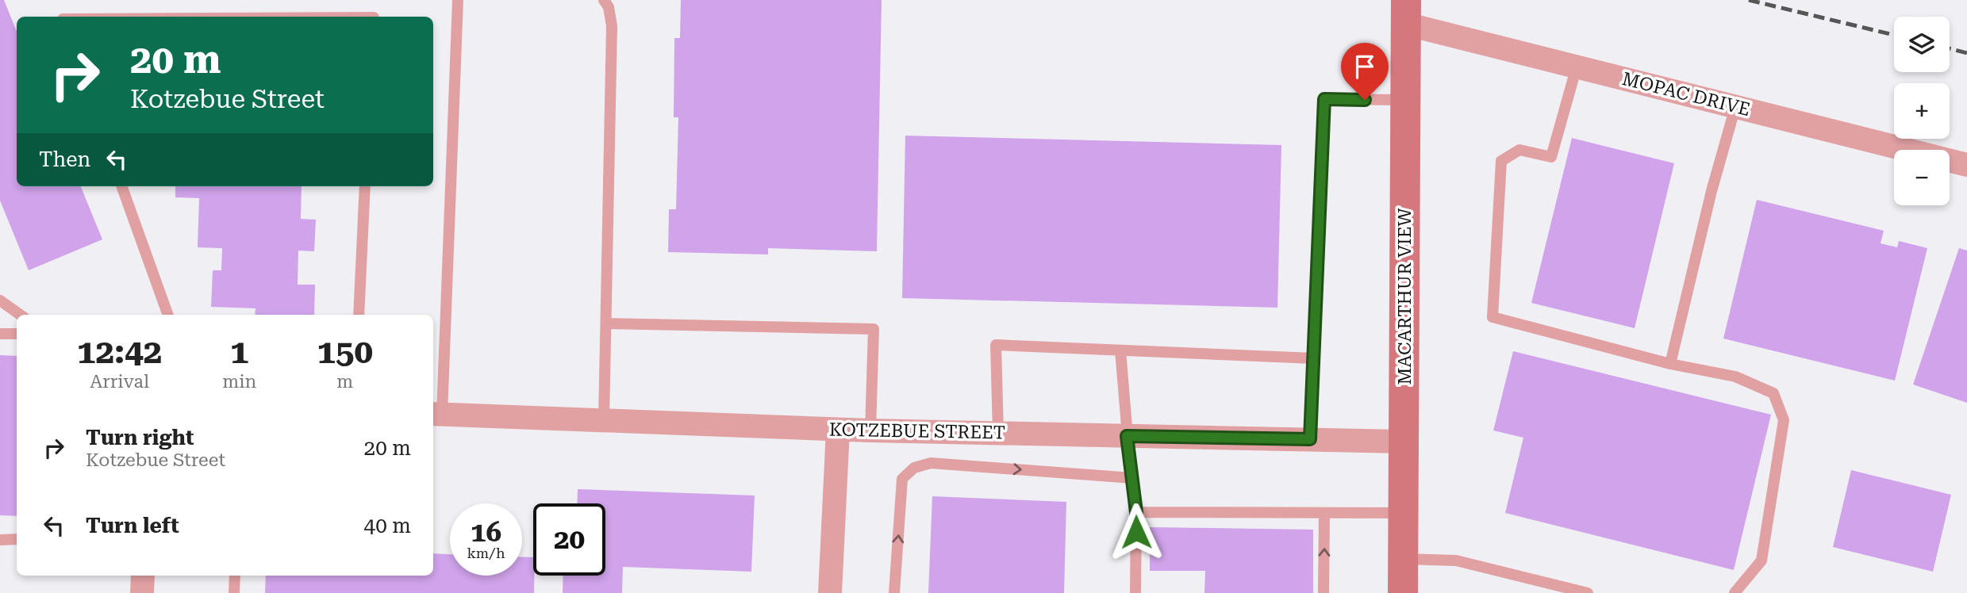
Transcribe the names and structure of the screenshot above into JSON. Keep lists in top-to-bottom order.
{
  "streets": {
    "street": ["MOPAC DRIVE", "MACARTHUR VIEW", "KOTZEBUE STREET"]
  },
  "crossings": [
    ["MOPAC DRIVE", "MACARTHUR VIEW"],
    ["MACARTHUR VIEW", "KOTZEBUE STREET"]
  ],
  "page": {
    "map_buttons": ["+", "−"],
    "turn": ["20 m", "Kotzebue Street"],
    "then": "Then",
    "eta": [
      "12:42",
      "Arrival",
      "1",
      "min",
      "150",
      "m"
    ],
    "list": [
      {
        "name": "Turn right",
        "note": "Kotzebue Street",
        "value": "20 m"
      },
      {
        "name": "Turn left",
        "value": "40 m"
      }
    ],
    "speed": "16 km/h",
    "limit": "20"
  }
}
